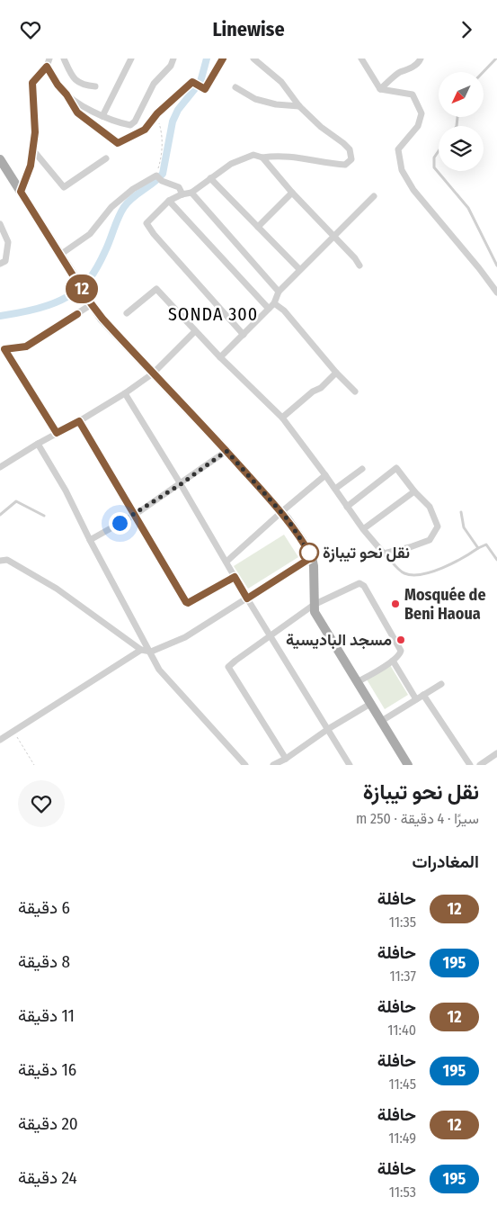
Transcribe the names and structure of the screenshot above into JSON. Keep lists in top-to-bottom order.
{
  "districts": ["SONDA 300"],
  "places": ["نقل نحو تيبازة", "Mosquée de Beni Haoua", "مسجد الباديسية"],
  "lines": ["bus line 12"],
  "north": "bottom left",
  "page": {
    "header": "Linewise",
    "on_map": "12",
    "heading": [
      ["نقل نحو تيبازة", "سيرًا · 4 دقيقة · 250 m"],
      "المغادرات"
    ],
    "list": [
      {
        "mark": "12",
        "name": "حافلة",
        "note": "11:35",
        "value": "6 دقيقة"
      },
      {
        "mark": "195",
        "name": "حافلة",
        "note": "11:37",
        "value": "8 دقيقة"
      },
      {
        "mark": "12",
        "name": "حافلة",
        "note": "11:40",
        "value": "11 دقيقة"
      },
      {
        "mark": "195",
        "name": "حافلة",
        "note": "11:45",
        "value": "16 دقيقة"
      },
      {
        "mark": "12",
        "name": "حافلة",
        "note": "11:49",
        "value": "20 دقيقة"
      },
      {
        "mark": "195",
        "name": "حافلة",
        "note": "11:53",
        "value": "24 دقيقة"
      }
    ]
  }
}
